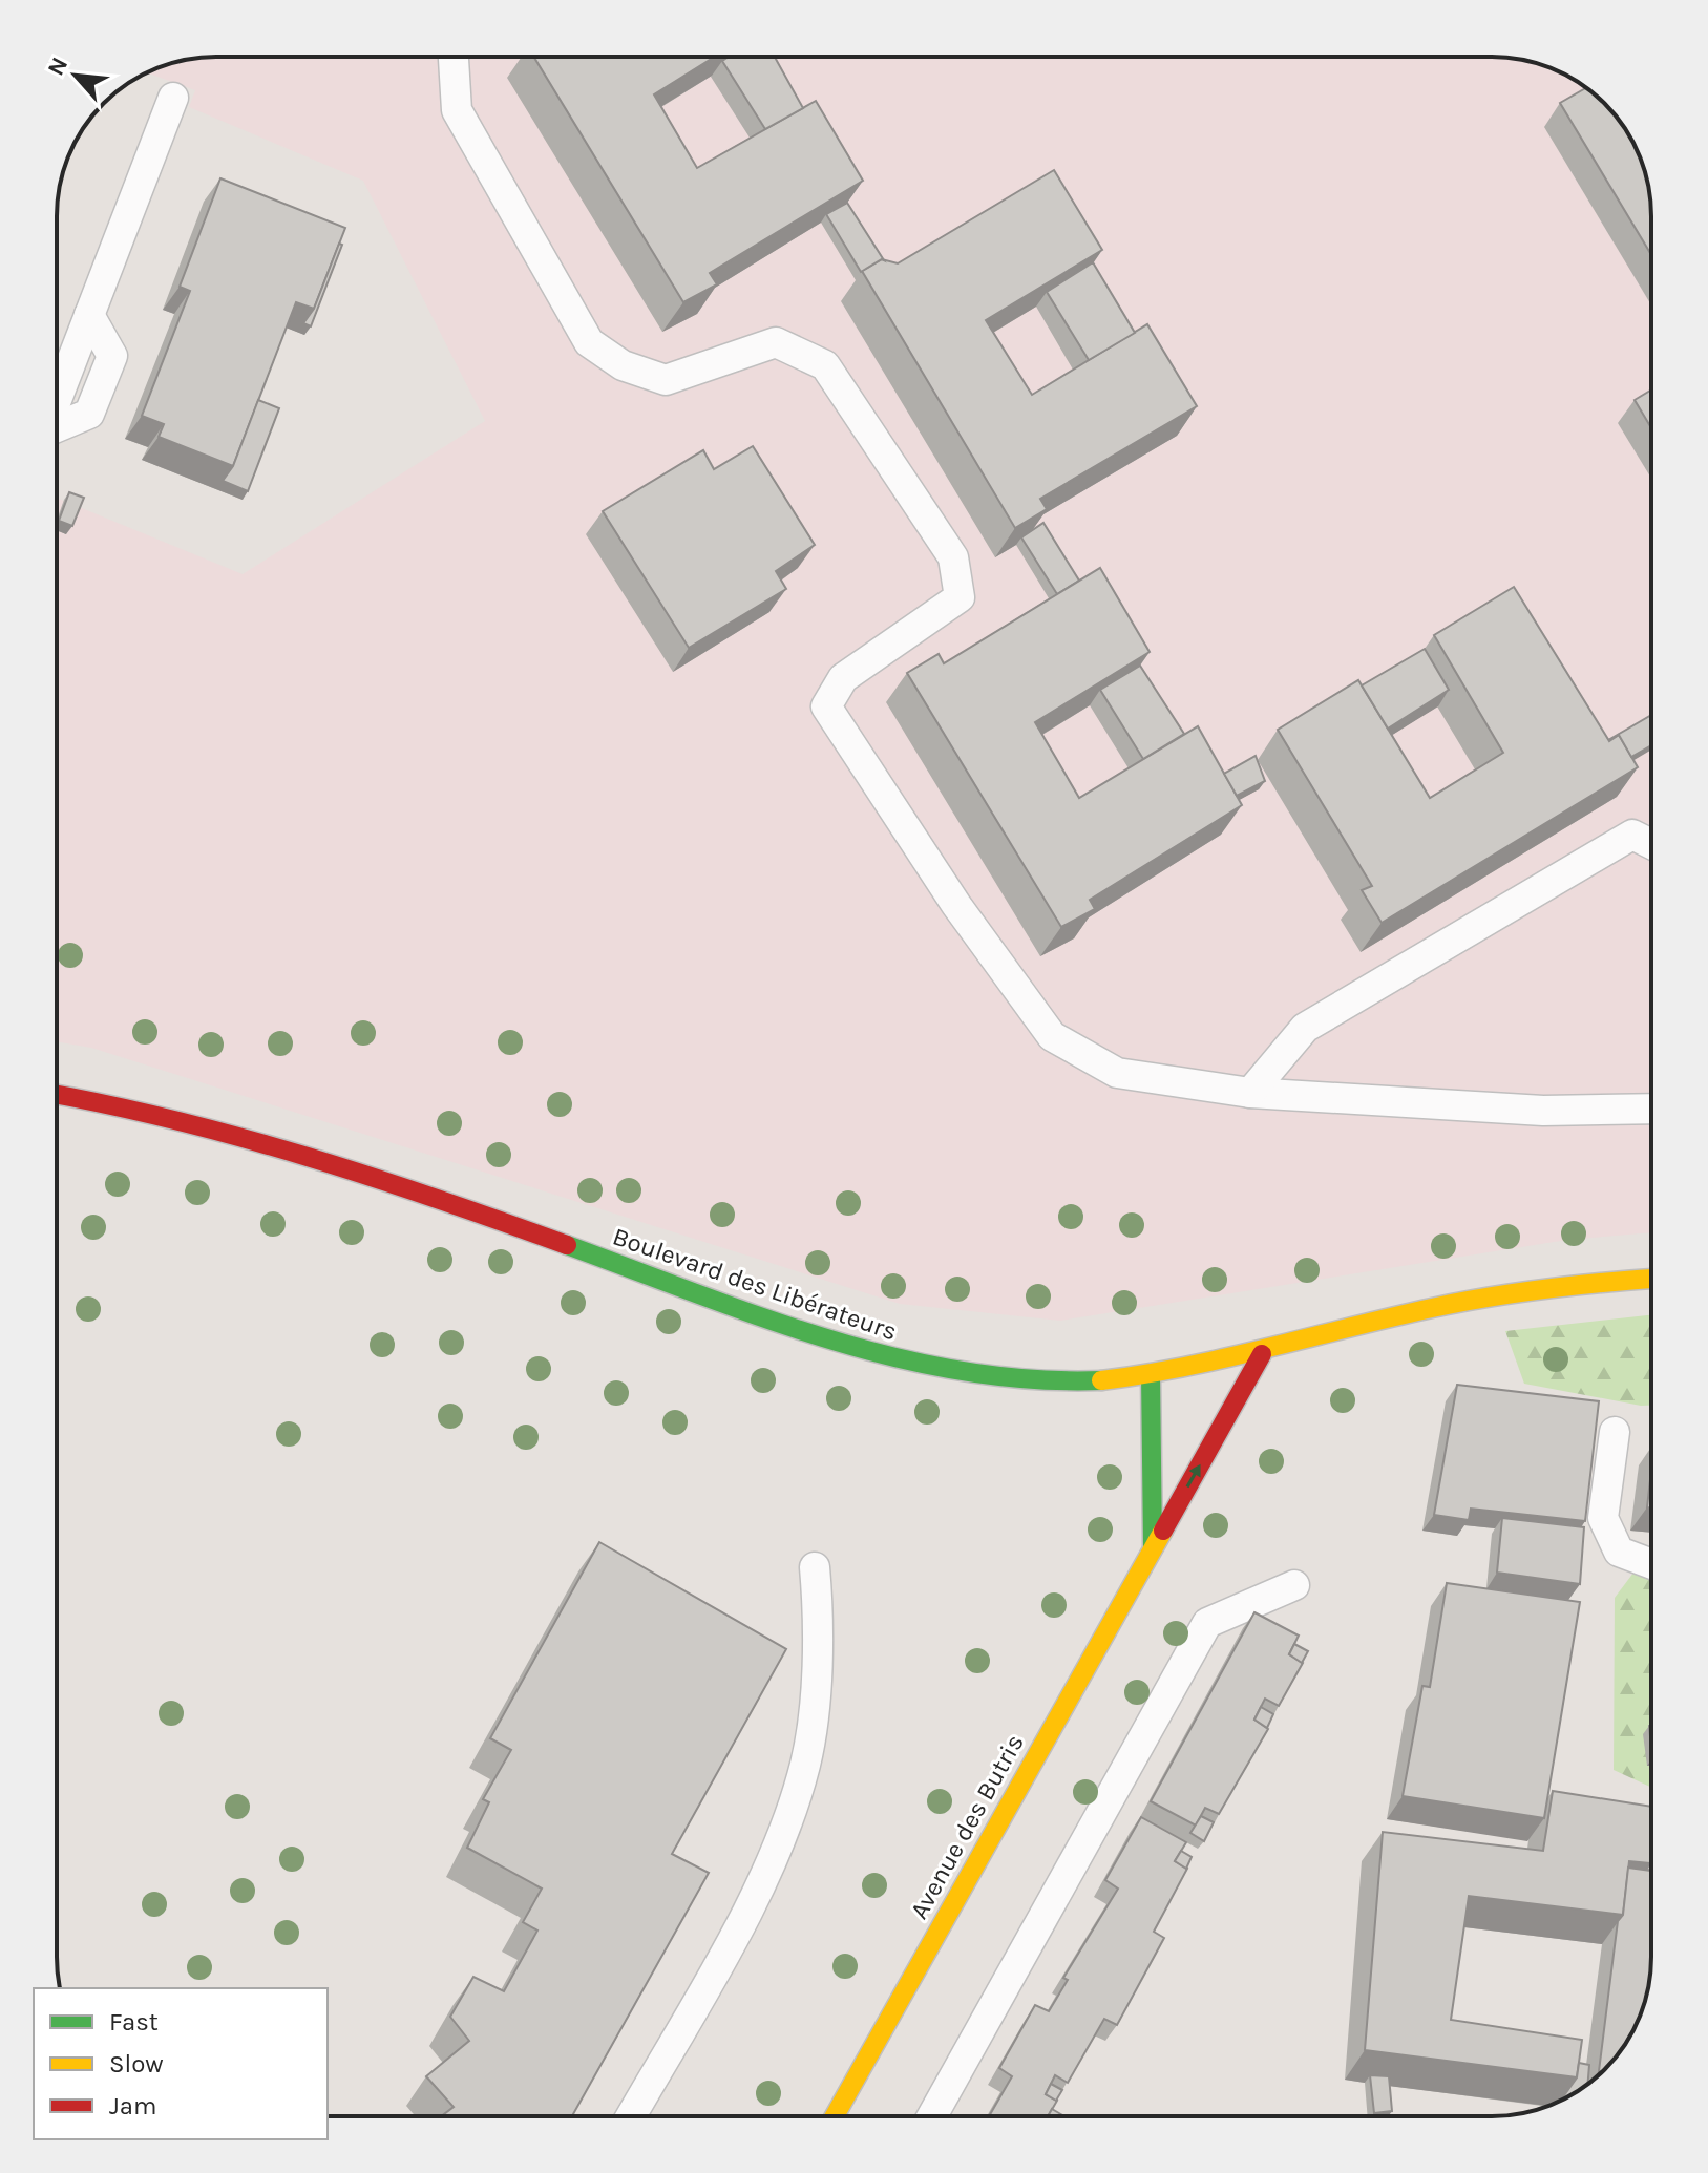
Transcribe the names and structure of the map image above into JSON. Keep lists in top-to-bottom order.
{
  "streets": {
    "street": ["Boulevard des Libérateurs", "Avenue des Butris"]
  },
  "crossings": [
    ["Boulevard des Libérateurs", "Avenue des Butris"]
  ],
  "legend": ["Fast", "Slow", "Jam"],
  "north": "top left"
}
